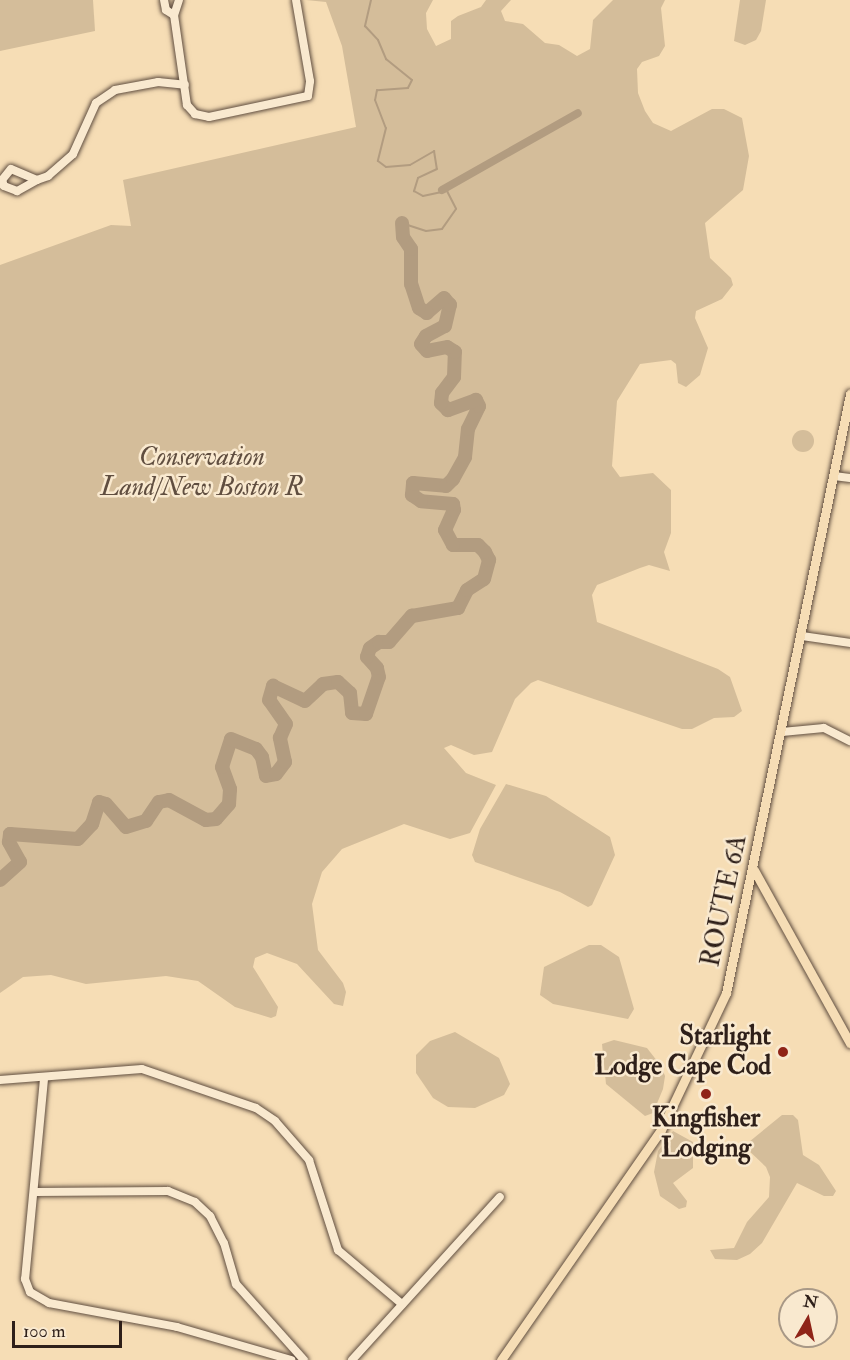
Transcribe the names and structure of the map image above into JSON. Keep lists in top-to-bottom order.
{
  "streets": {
    "main road": ["ROUTE 6A"]
  },
  "parks": ["Conservation Land/New Boston R"],
  "places": ["Starlight Lodge Cape Cod", "Kingfisher Lodging"],
  "scale_bar": "100 m",
  "north": "top"
}
